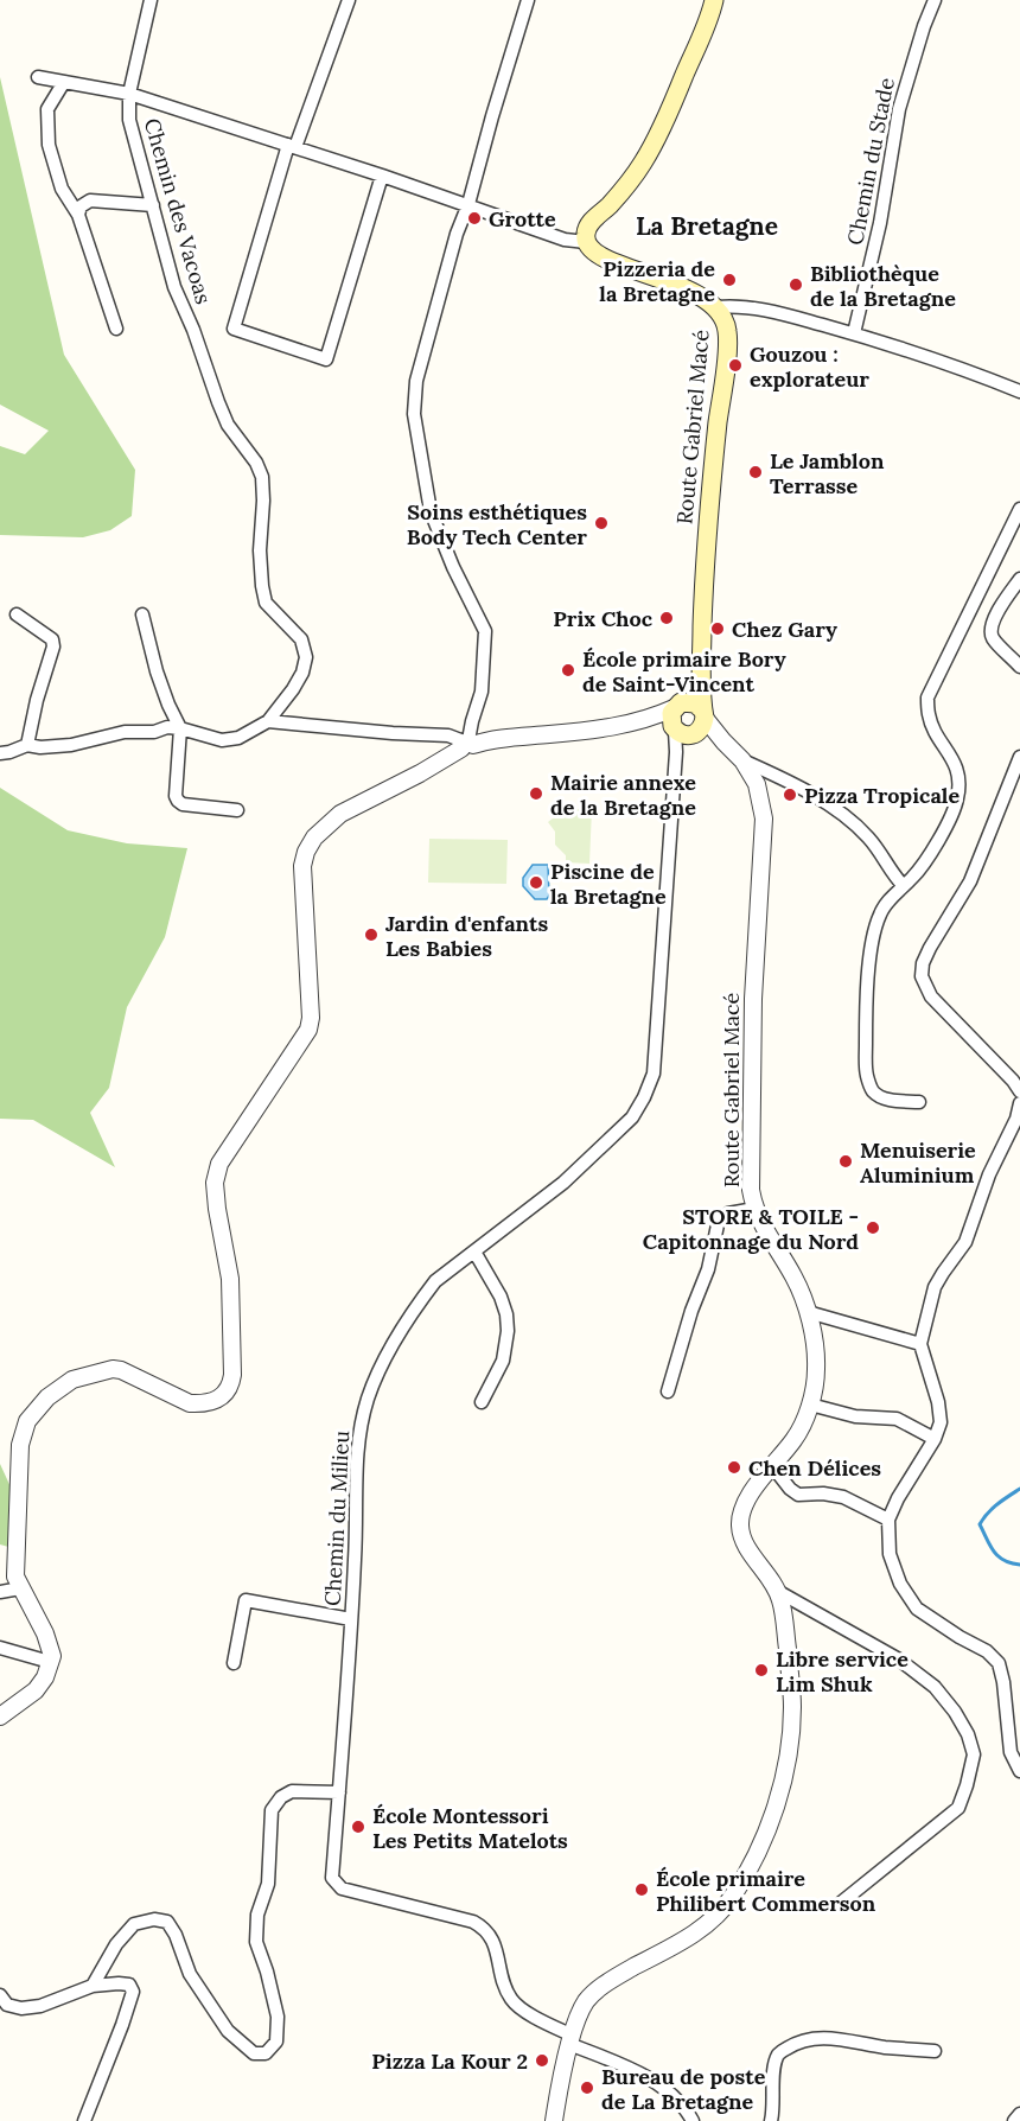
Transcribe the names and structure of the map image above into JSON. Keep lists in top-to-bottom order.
{
  "streets": {
    "main road": ["Route Gabriel Macé"],
    "street": ["Chemin du Stade", "Chemin des Vacoas", "Chemin du Milieu"]
  },
  "crossings": [
    ["Route Gabriel Macé", "Chemin du Milieu"]
  ],
  "districts": ["La Bretagne"],
  "places": [
    "Grotte",
    "Pizzeria de la Bretagne",
    "Bibliothèque de la Bretagne",
    "Gouzou : explorateur",
    "Le Jamblon Terrasse",
    "Soins esthétiques Body Tech Center",
    "Prix Choc",
    "Chez Gary",
    "École primaire Bory de Saint-Vincent",
    "Mairie annexe de la Bretagne",
    "Pizza Tropicale",
    "Piscine de la Bretagne",
    "Jardin d'enfants Les Babies",
    "Menuiserie Aluminium",
    "STORE & TOILE - Capitonnage du Nord",
    "Chen Délices",
    "Libre service Lim Shuk",
    "École Montessori Les Petits Matelots",
    "École primaire Philibert Commerson",
    "Pizza La Kour 2",
    "Bureau de poste de La Bretagne"
  ]
}
